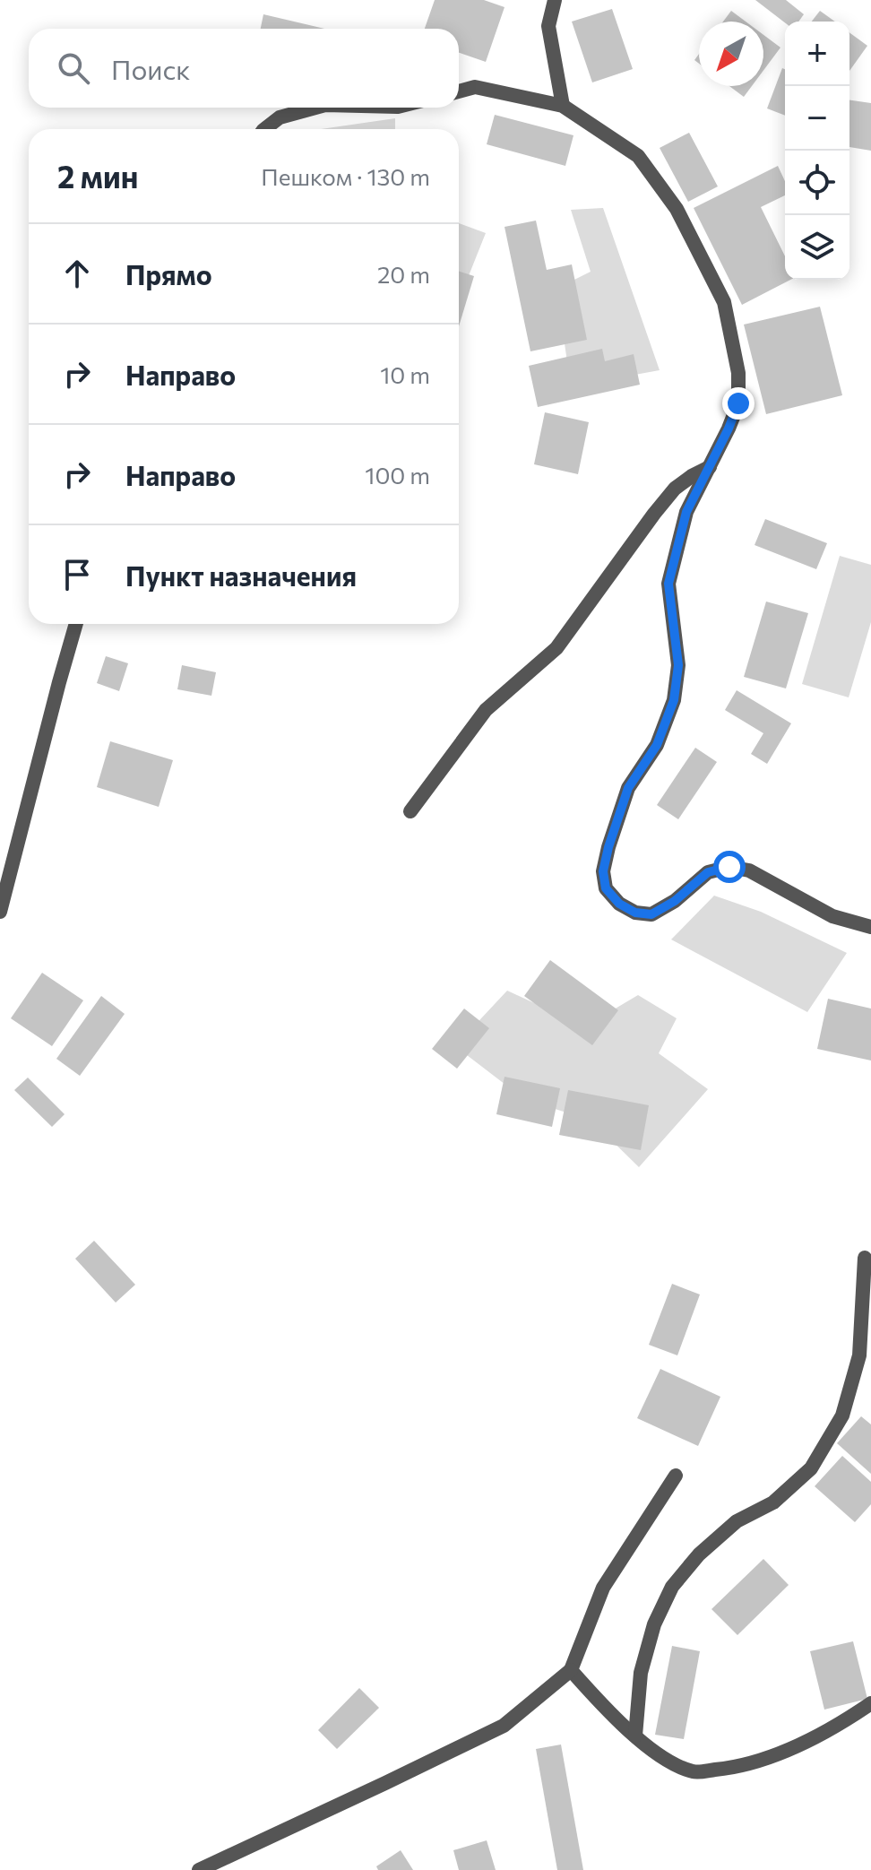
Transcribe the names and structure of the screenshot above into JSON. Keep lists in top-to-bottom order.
{
  "north": "bottom left",
  "page": {
    "map_buttons": ["+", "−"],
    "search": "Поиск",
    "heading": ["2 мин", "Пешком · 130 m"],
    "list": [
      ["Прямо", "20 m"],
      ["Направо", "10 m"],
      ["Направо", "100 m"],
      "Пункт назначения"
    ]
  }
}
